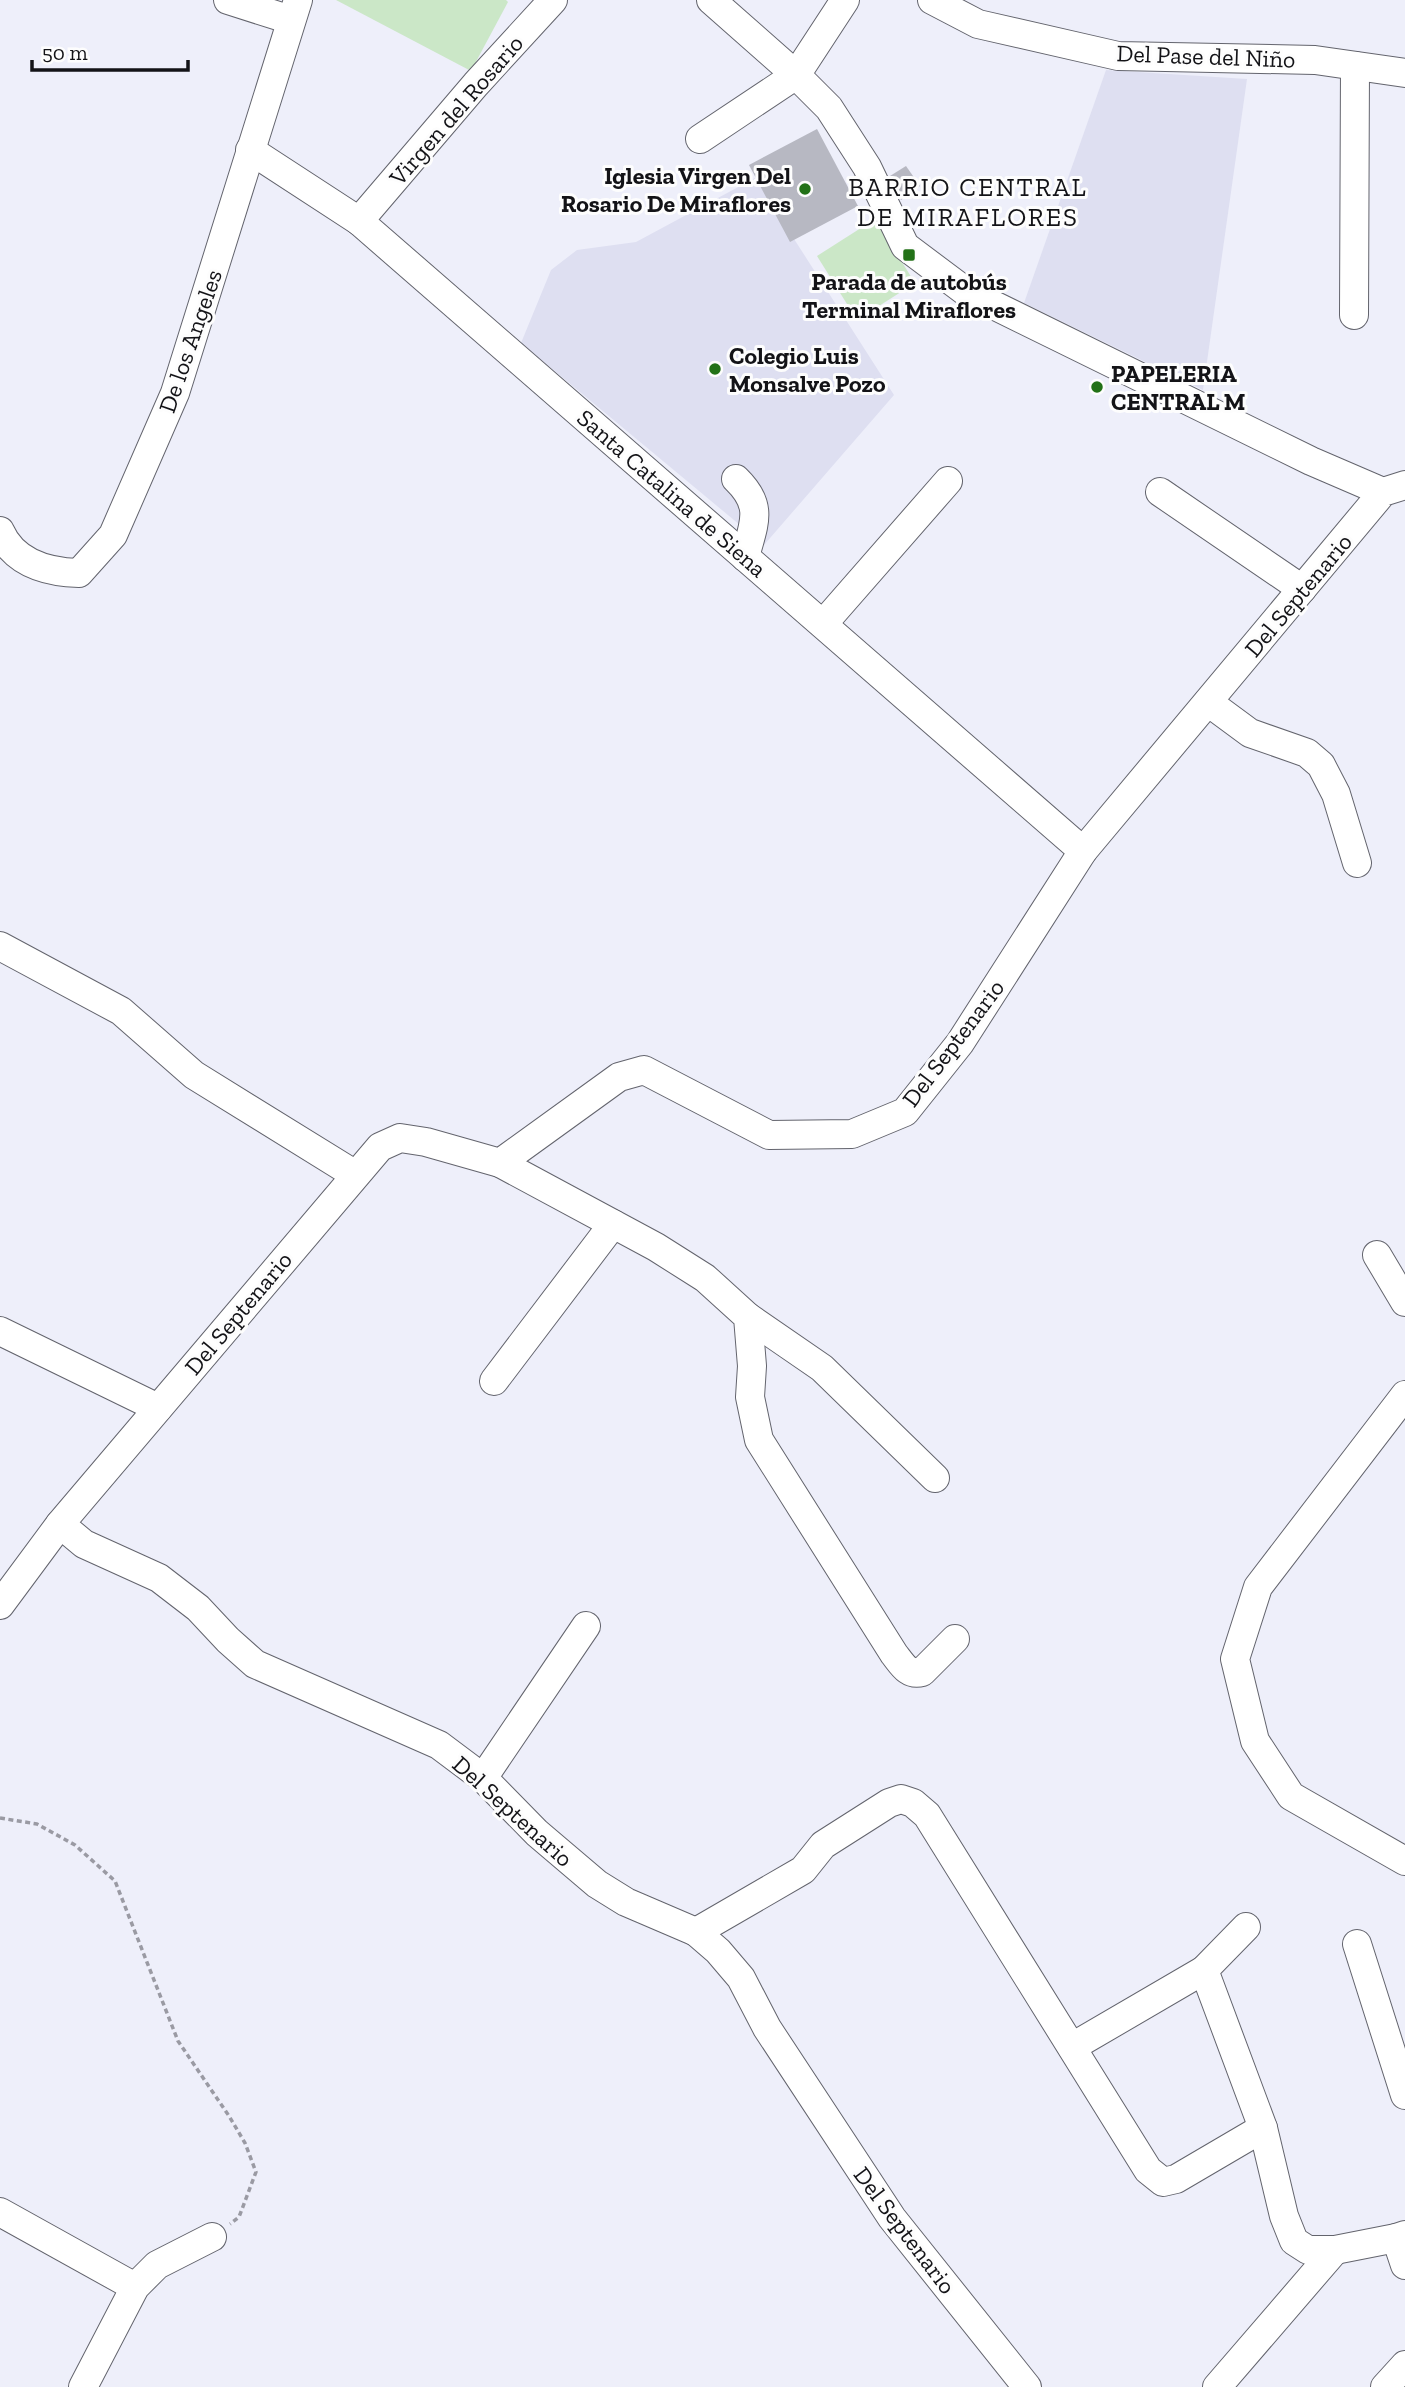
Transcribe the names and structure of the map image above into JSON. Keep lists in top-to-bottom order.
{
  "streets": {
    "street": [
      "Del Pase del Niño",
      "Virgen del Rosario",
      "De los Angeles",
      "Santa Catalina de Siena",
      "Del Septenario"
    ]
  },
  "crossings": [
    ["Virgen del Rosario", "Santa Catalina de Siena"],
    ["De los Angeles", "Santa Catalina de Siena"],
    ["Santa Catalina de Siena", "Del Septenario"]
  ],
  "districts": ["BARRIO CENTRAL DE MIRAFLORES"],
  "places": {
    "other": ["Iglesia Virgen Del Rosario De Miraflores", "Colegio Luis Monsalve Pozo", "PAPELERIA CENTRAL M"],
    "transit": ["Parada de autobús Terminal Miraflores"]
  },
  "scale_bar": "50 m"
}
